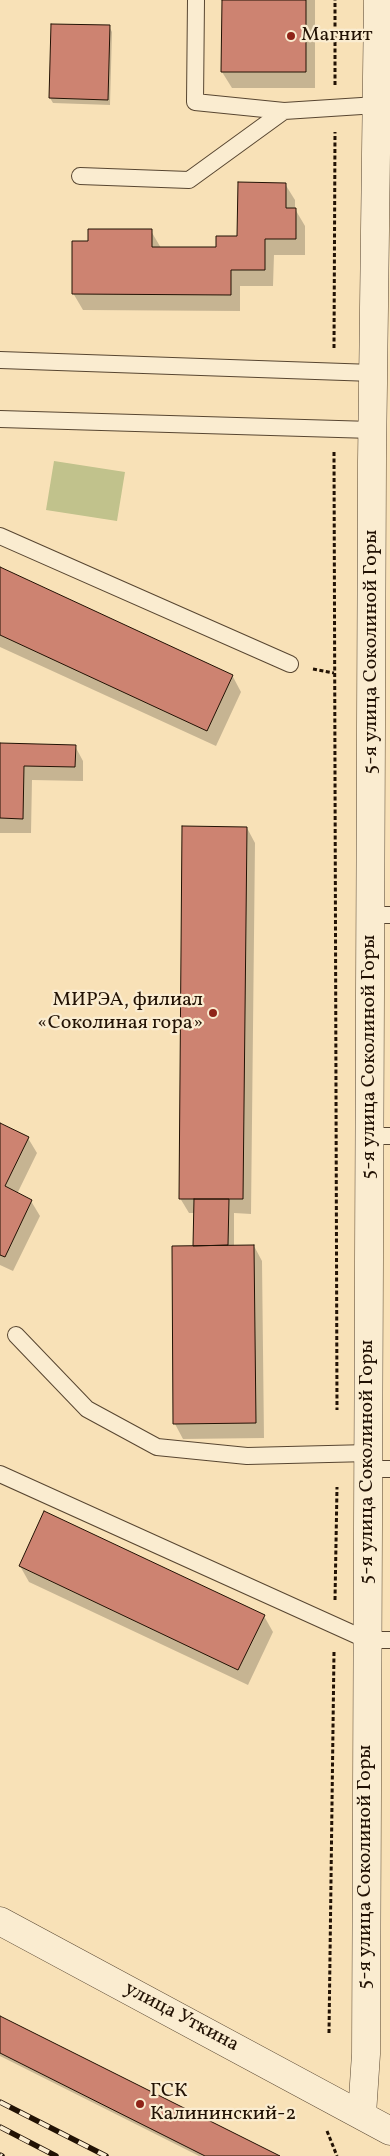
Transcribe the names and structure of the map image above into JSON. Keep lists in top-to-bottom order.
{
  "streets": {
    "street": ["5-я улица Соколиной Горы", "улица Уткина"]
  },
  "crossings": [
    ["5-я улица Соколиной Горы", "улица Уткина"]
  ],
  "places": ["Магнит", "МИРЭА, филиал «Соколиная гора»", "ГСК Калининский-2"]
}
